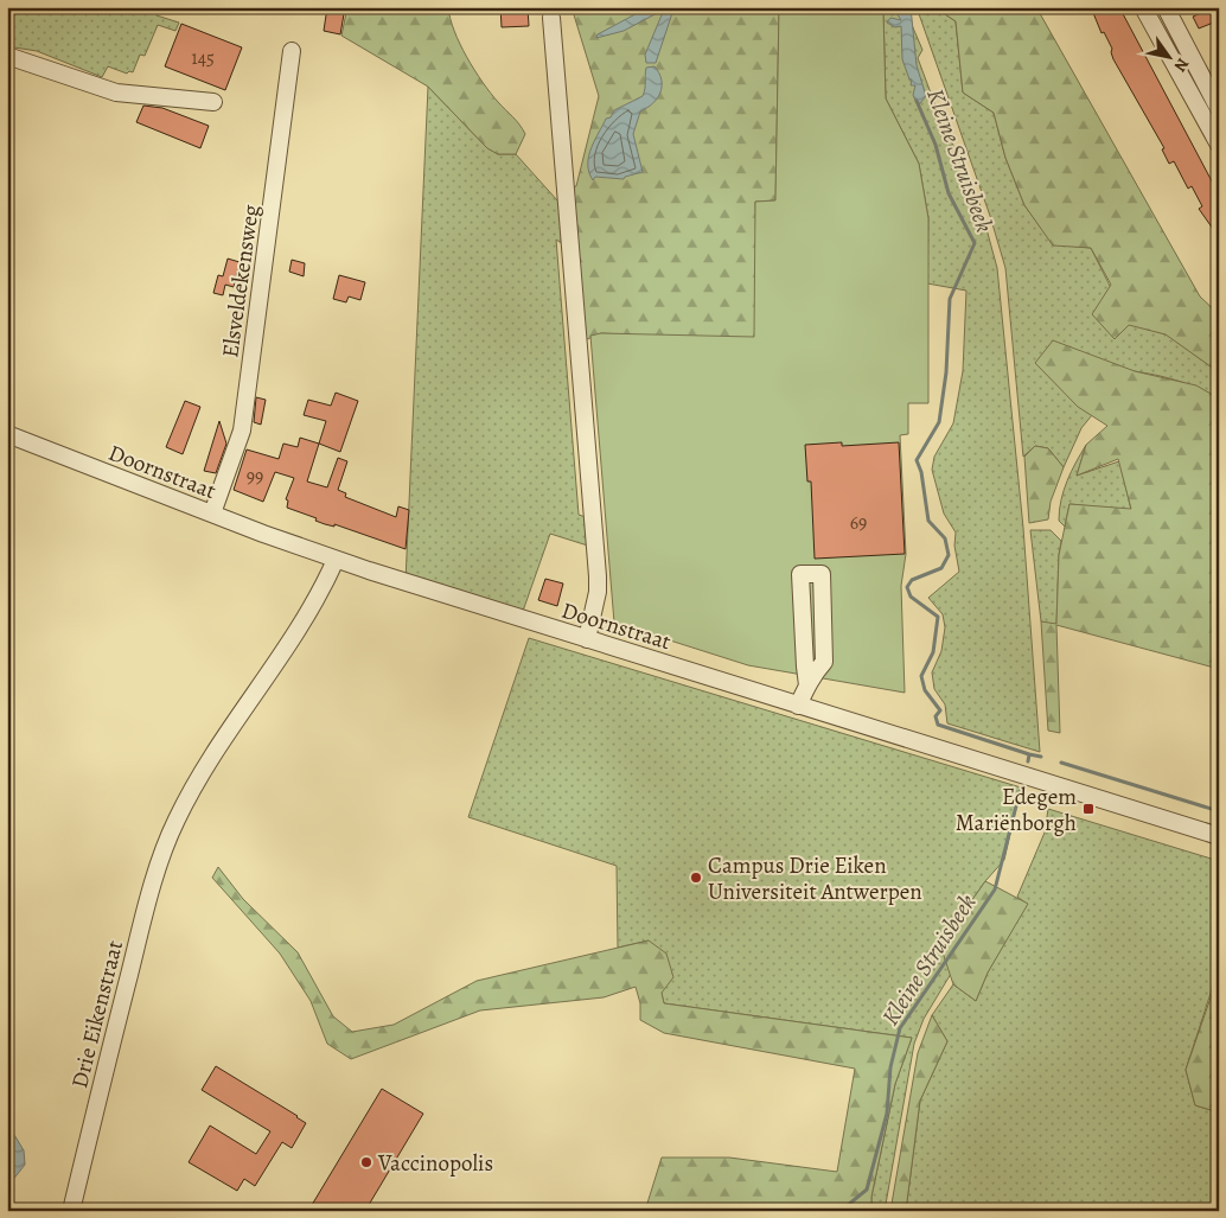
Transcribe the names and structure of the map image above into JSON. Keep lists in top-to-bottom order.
{
  "streets": {
    "street": ["Elsveldekensweg", "Doornstraat", "Drie Eikenstraat"]
  },
  "crossings": [
    ["Elsveldekensweg", "Doornstraat"],
    ["Doornstraat", "Drie Eikenstraat"]
  ],
  "water": ["Kleine Struisbeek"],
  "places": {
    "transit": ["Edegem Mariënborgh"],
    "other": ["Campus Drie Eiken Universiteit Antwerpen", "Vaccinopolis"]
  },
  "house_numbers": ["145", "99", "69"],
  "north": "bottom right"
}
